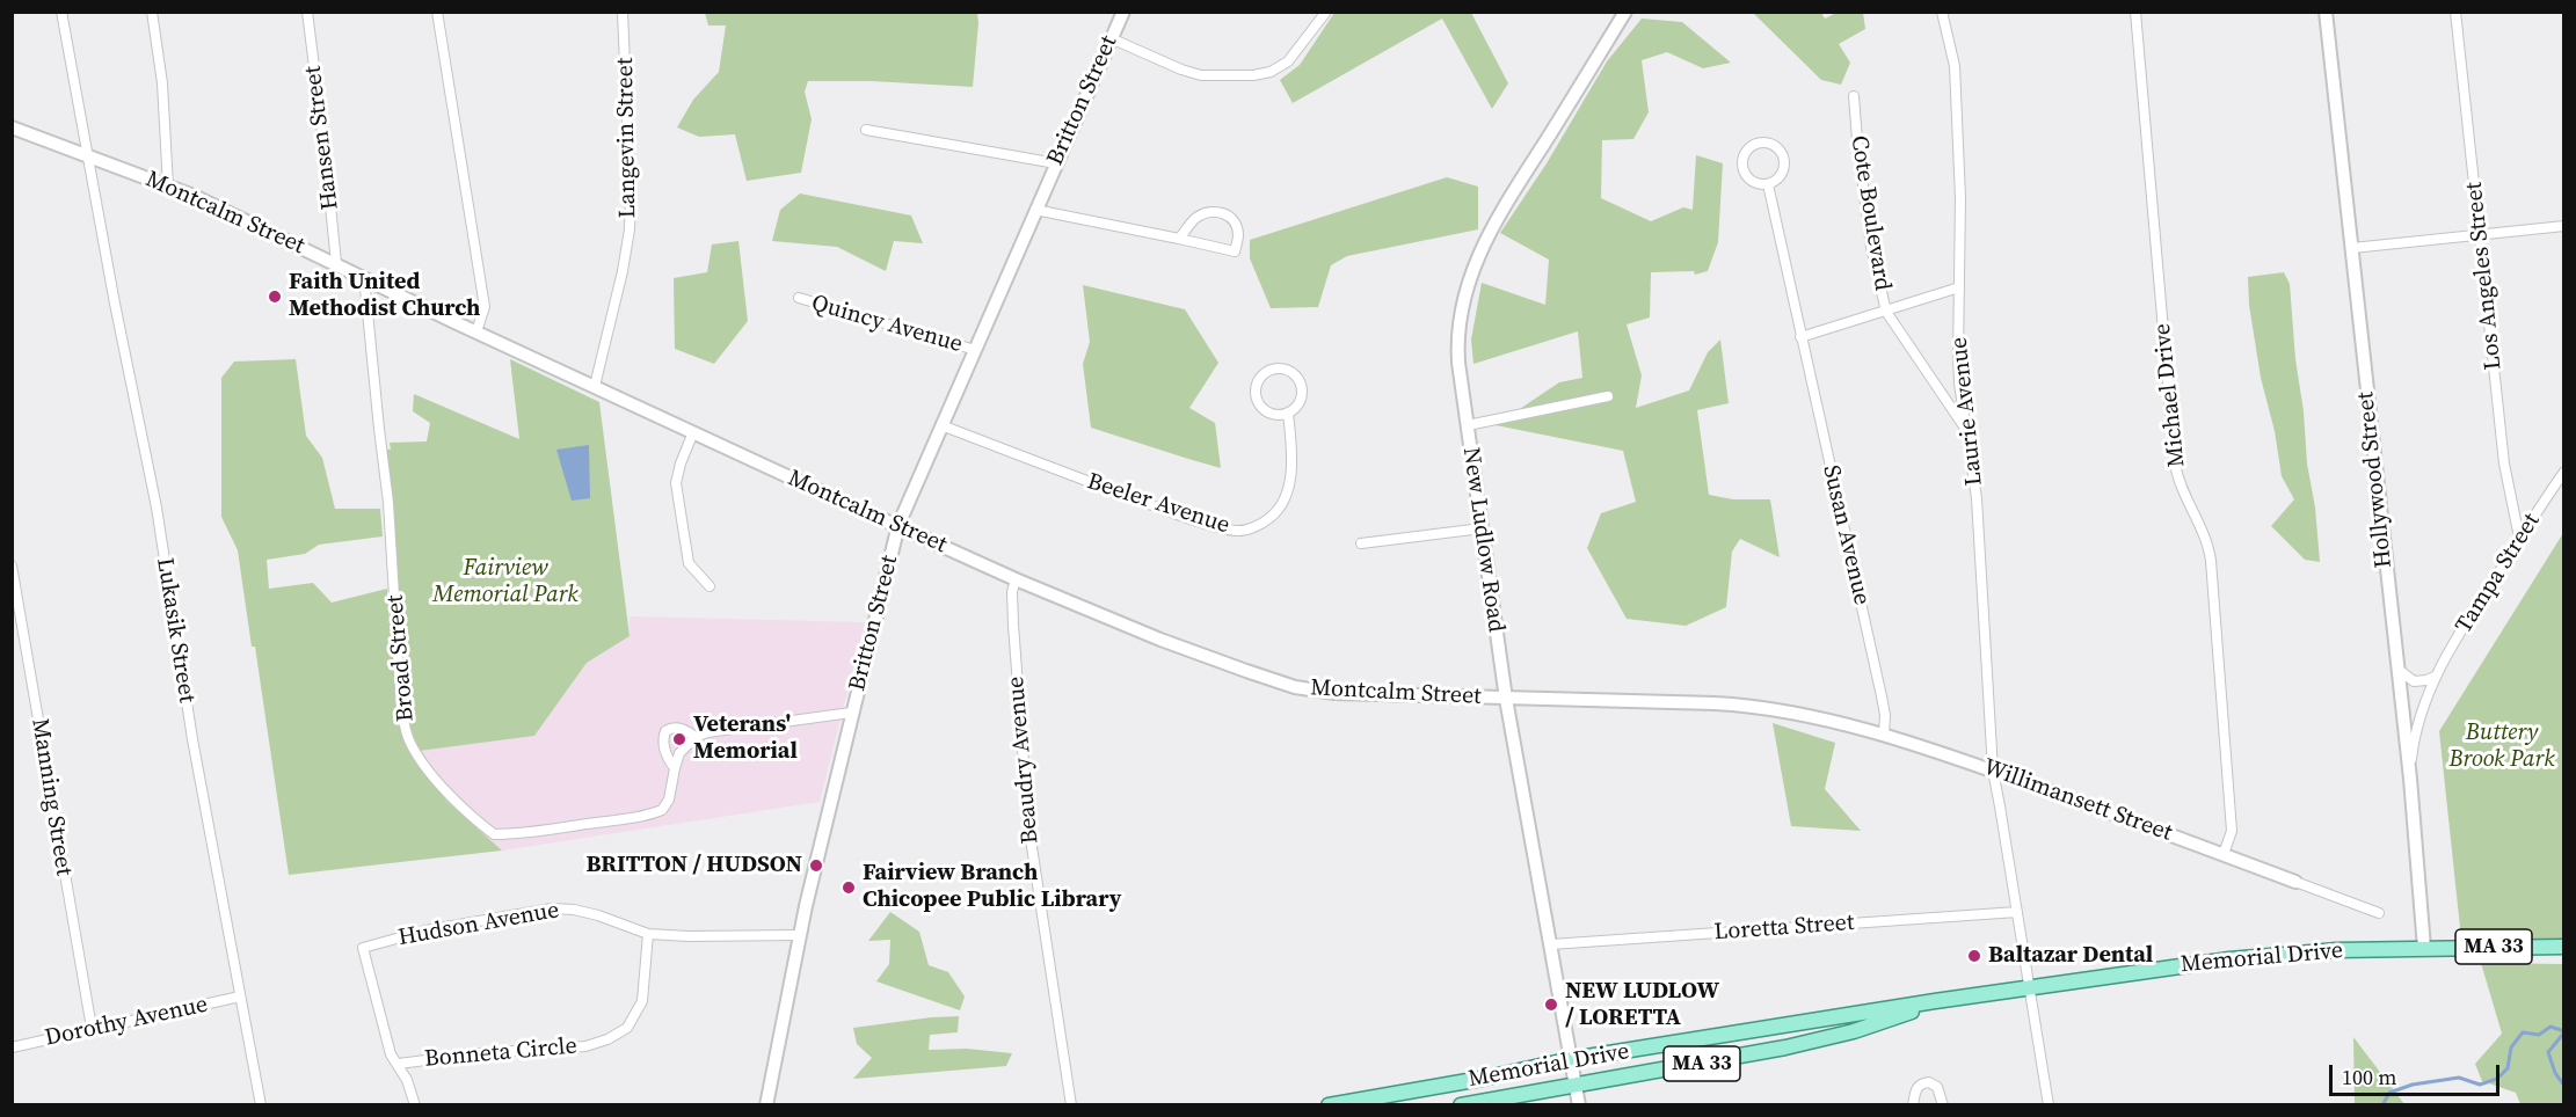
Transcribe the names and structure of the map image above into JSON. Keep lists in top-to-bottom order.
{
  "streets": {
    "main road": [
      "Britton Street",
      "Montcalm Street",
      "Hollywood Street",
      "New Ludlow Road",
      "Willimansett Street",
      "MA 33",
      "Memorial Drive"
    ],
    "street": [
      "Hansen Street",
      "Langevin Street",
      "Cote Boulevard",
      "Los Angeles Street",
      "Quincy Avenue",
      "Michael Drive",
      "Laurie Avenue",
      "Beeler Avenue",
      "Susan Avenue",
      "Tampa Street",
      "Lukasik Street",
      "Broad Street",
      "Beaudry Avenue",
      "Manning Street",
      "Hudson Avenue",
      "Loretta Street",
      "Dorothy Avenue",
      "Bonneta Circle"
    ]
  },
  "crossings": [
    ["Britton Street", "Montcalm Street"],
    ["Britton Street", "Quincy Avenue"],
    ["Britton Street", "Beeler Avenue"],
    ["Britton Street", "Hudson Avenue"],
    ["Hansen Street", "Montcalm Street"],
    ["Langevin Street", "Montcalm Street"],
    ["Montcalm Street", "New Ludlow Road"],
    ["Montcalm Street", "Lukasik Street"],
    ["Montcalm Street", "Broad Street"],
    ["Montcalm Street", "Beaudry Avenue"],
    ["Montcalm Street", "Willimansett Street"],
    ["Cote Boulevard", "Laurie Avenue"],
    ["Los Angeles Street", "Tampa Street"],
    ["Michael Drive", "Willimansett Street"],
    ["Laurie Avenue", "Willimansett Street"],
    ["Laurie Avenue", "Loretta Street"],
    ["Laurie Avenue", "Memorial Drive"],
    ["Hollywood Street", "Tampa Street"],
    ["Hollywood Street", "MA 33"],
    ["Hollywood Street", "Memorial Drive"],
    ["Susan Avenue", "Willimansett Street"],
    ["New Ludlow Road", "Loretta Street"],
    ["New Ludlow Road", "Memorial Drive"],
    ["Lukasik Street", "Dorothy Avenue"],
    ["Manning Street", "Dorothy Avenue"],
    ["Hudson Avenue", "Bonneta Circle"],
    ["MA 33", "Memorial Drive"]
  ],
  "parks": ["Fairview Memorial Park", "Buttery Brook Park"],
  "places": [
    "Faith United Methodist Church",
    "Veterans' Memorial",
    "BRITTON / HUDSON",
    "Fairview Branch Chicopee Public Library",
    "Baltazar Dental",
    "NEW LUDLOW / LORETTA"
  ],
  "scale_bar": "100 m"
}
